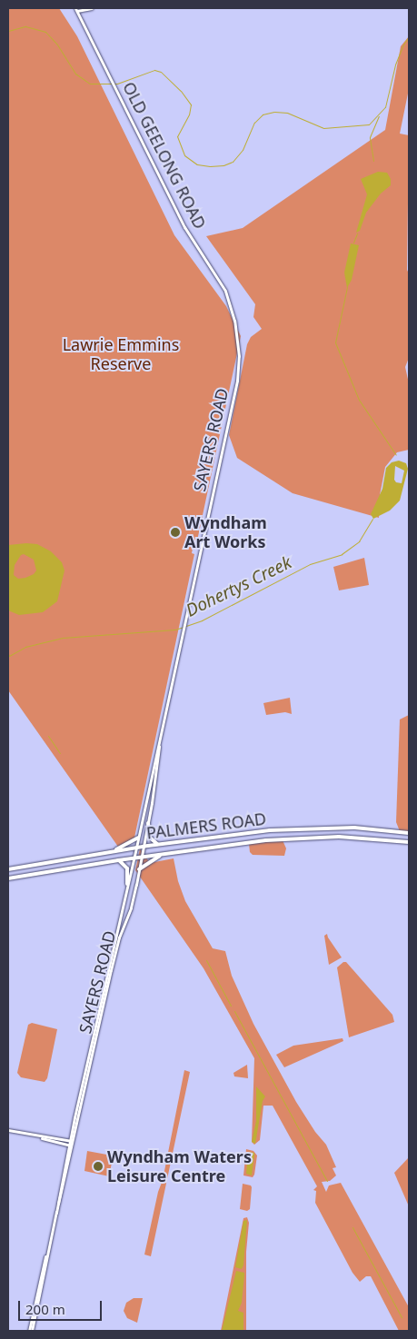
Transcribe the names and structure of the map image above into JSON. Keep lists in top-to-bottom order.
{
  "streets": {
    "highway": ["PALMERS ROAD"],
    "main road": ["OLD GEELONG ROAD", "SAYERS ROAD"]
  },
  "crossings": [
    ["OLD GEELONG ROAD", "SAYERS ROAD"],
    ["SAYERS ROAD", "PALMERS ROAD"]
  ],
  "water": ["Dohertys Creek"],
  "parks": ["Lawrie Emmins Reserve"],
  "places": ["Wyndham Art Works", "Wyndham Waters Leisure Centre"],
  "scale_bar": "200 m"
}
